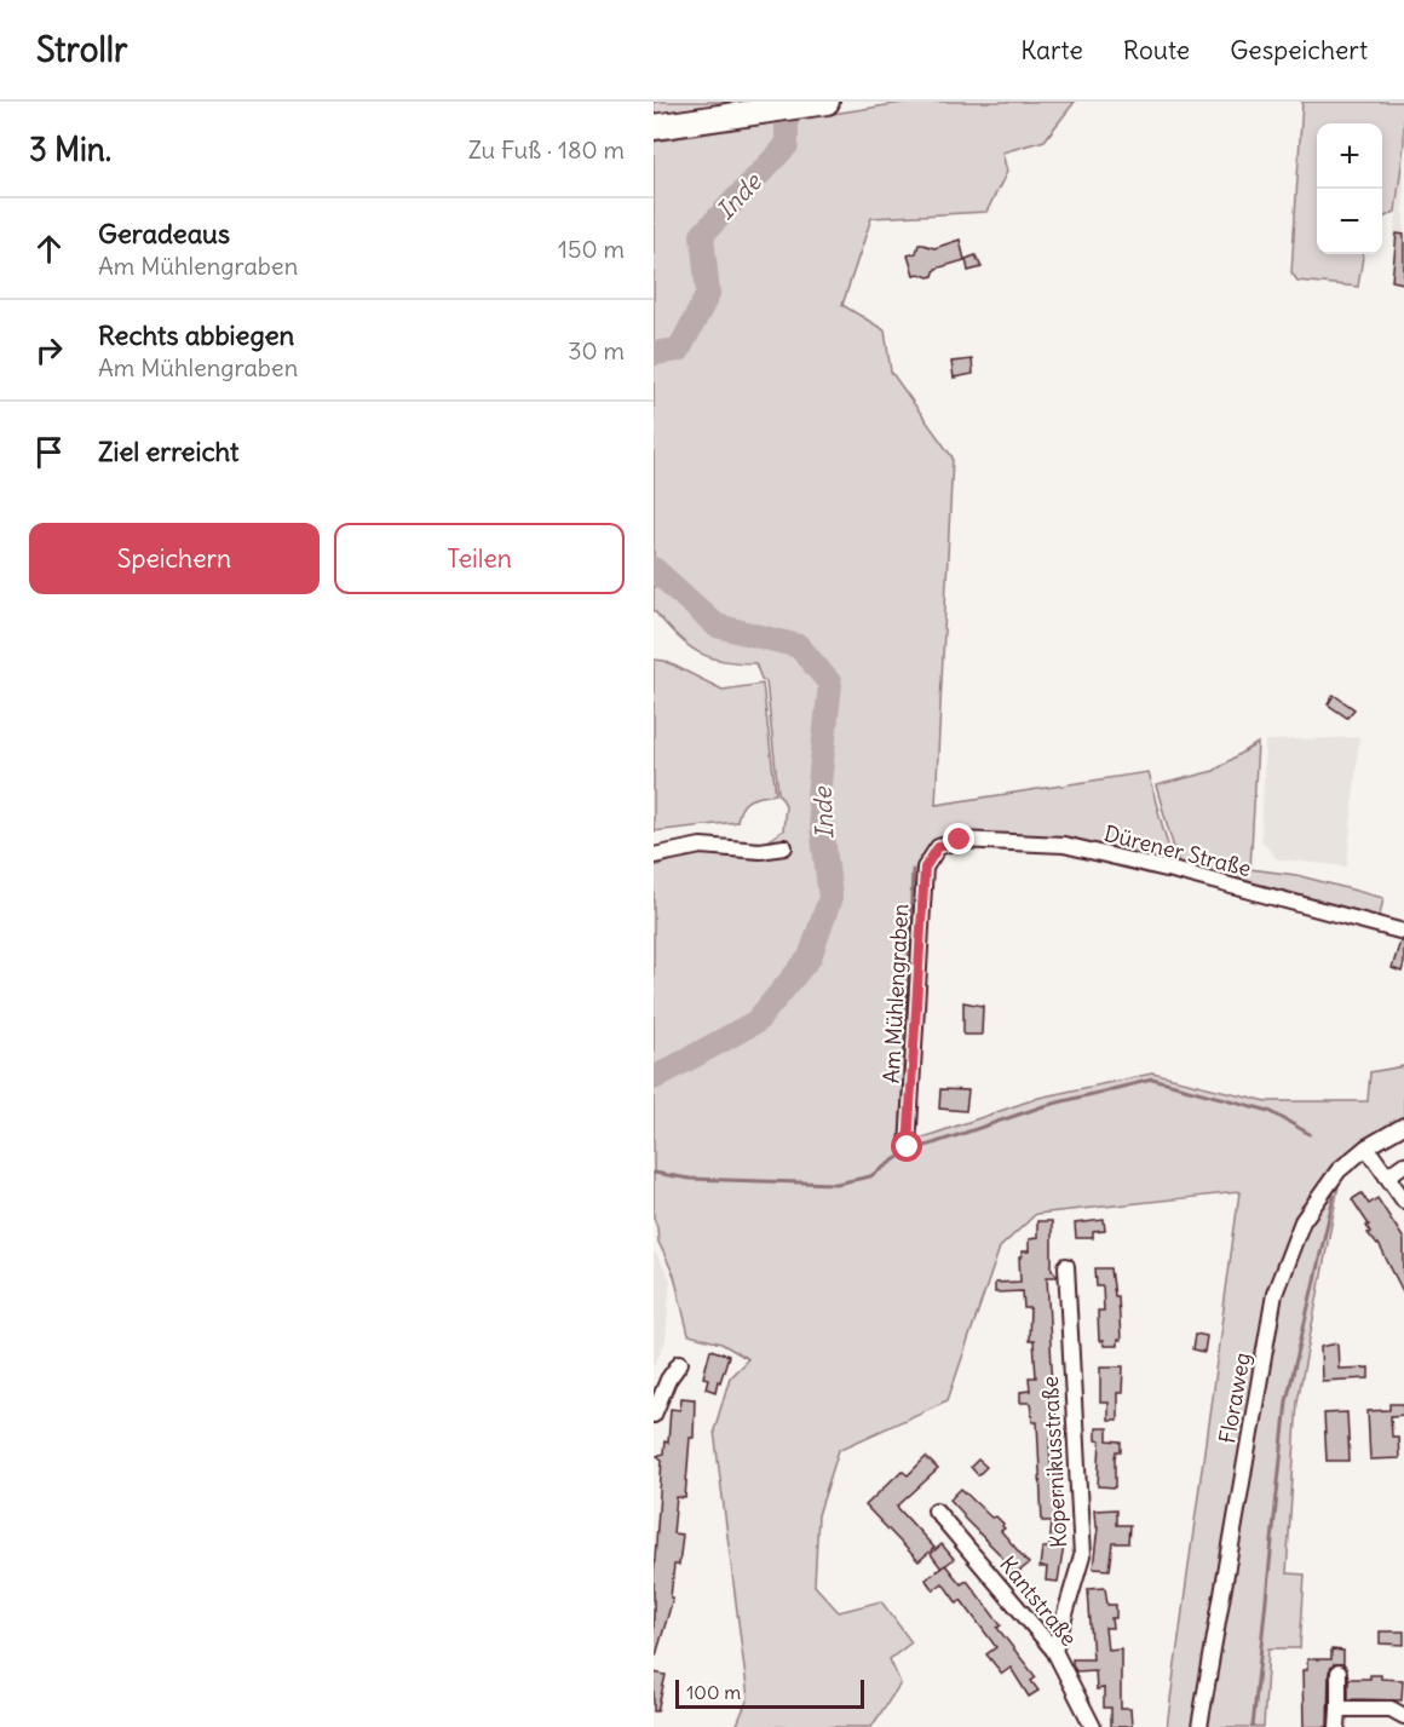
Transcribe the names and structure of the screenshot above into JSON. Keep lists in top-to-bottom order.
{
  "streets": {
    "street": [
      "Dürener Straße",
      "Am Mühlengraben",
      "Floraweg",
      "Kopernikusstraße",
      "Kantstraße"
    ]
  },
  "crossings": [
    ["Dürener Straße", "Am Mühlengraben"],
    ["Kopernikusstraße", "Kantstraße"]
  ],
  "water": ["Inde"],
  "scale_bar": "100 m",
  "page": {
    "header": "Strollr",
    "nav": ["Karte", "Route", "Gespeichert"],
    "heading": ["3 Min.", "Zu Fuß · 180 m"],
    "map_buttons": ["+", "−"],
    "list": [
      ["Geradeaus", "Am Mühlengraben", "150 m"],
      ["Rechts abbiegen", "Am Mühlengraben", "30 m"],
      "Ziel erreicht"
    ],
    "buttons": ["Speichern", "Teilen"],
    "scale": "100 m"
  }
}
